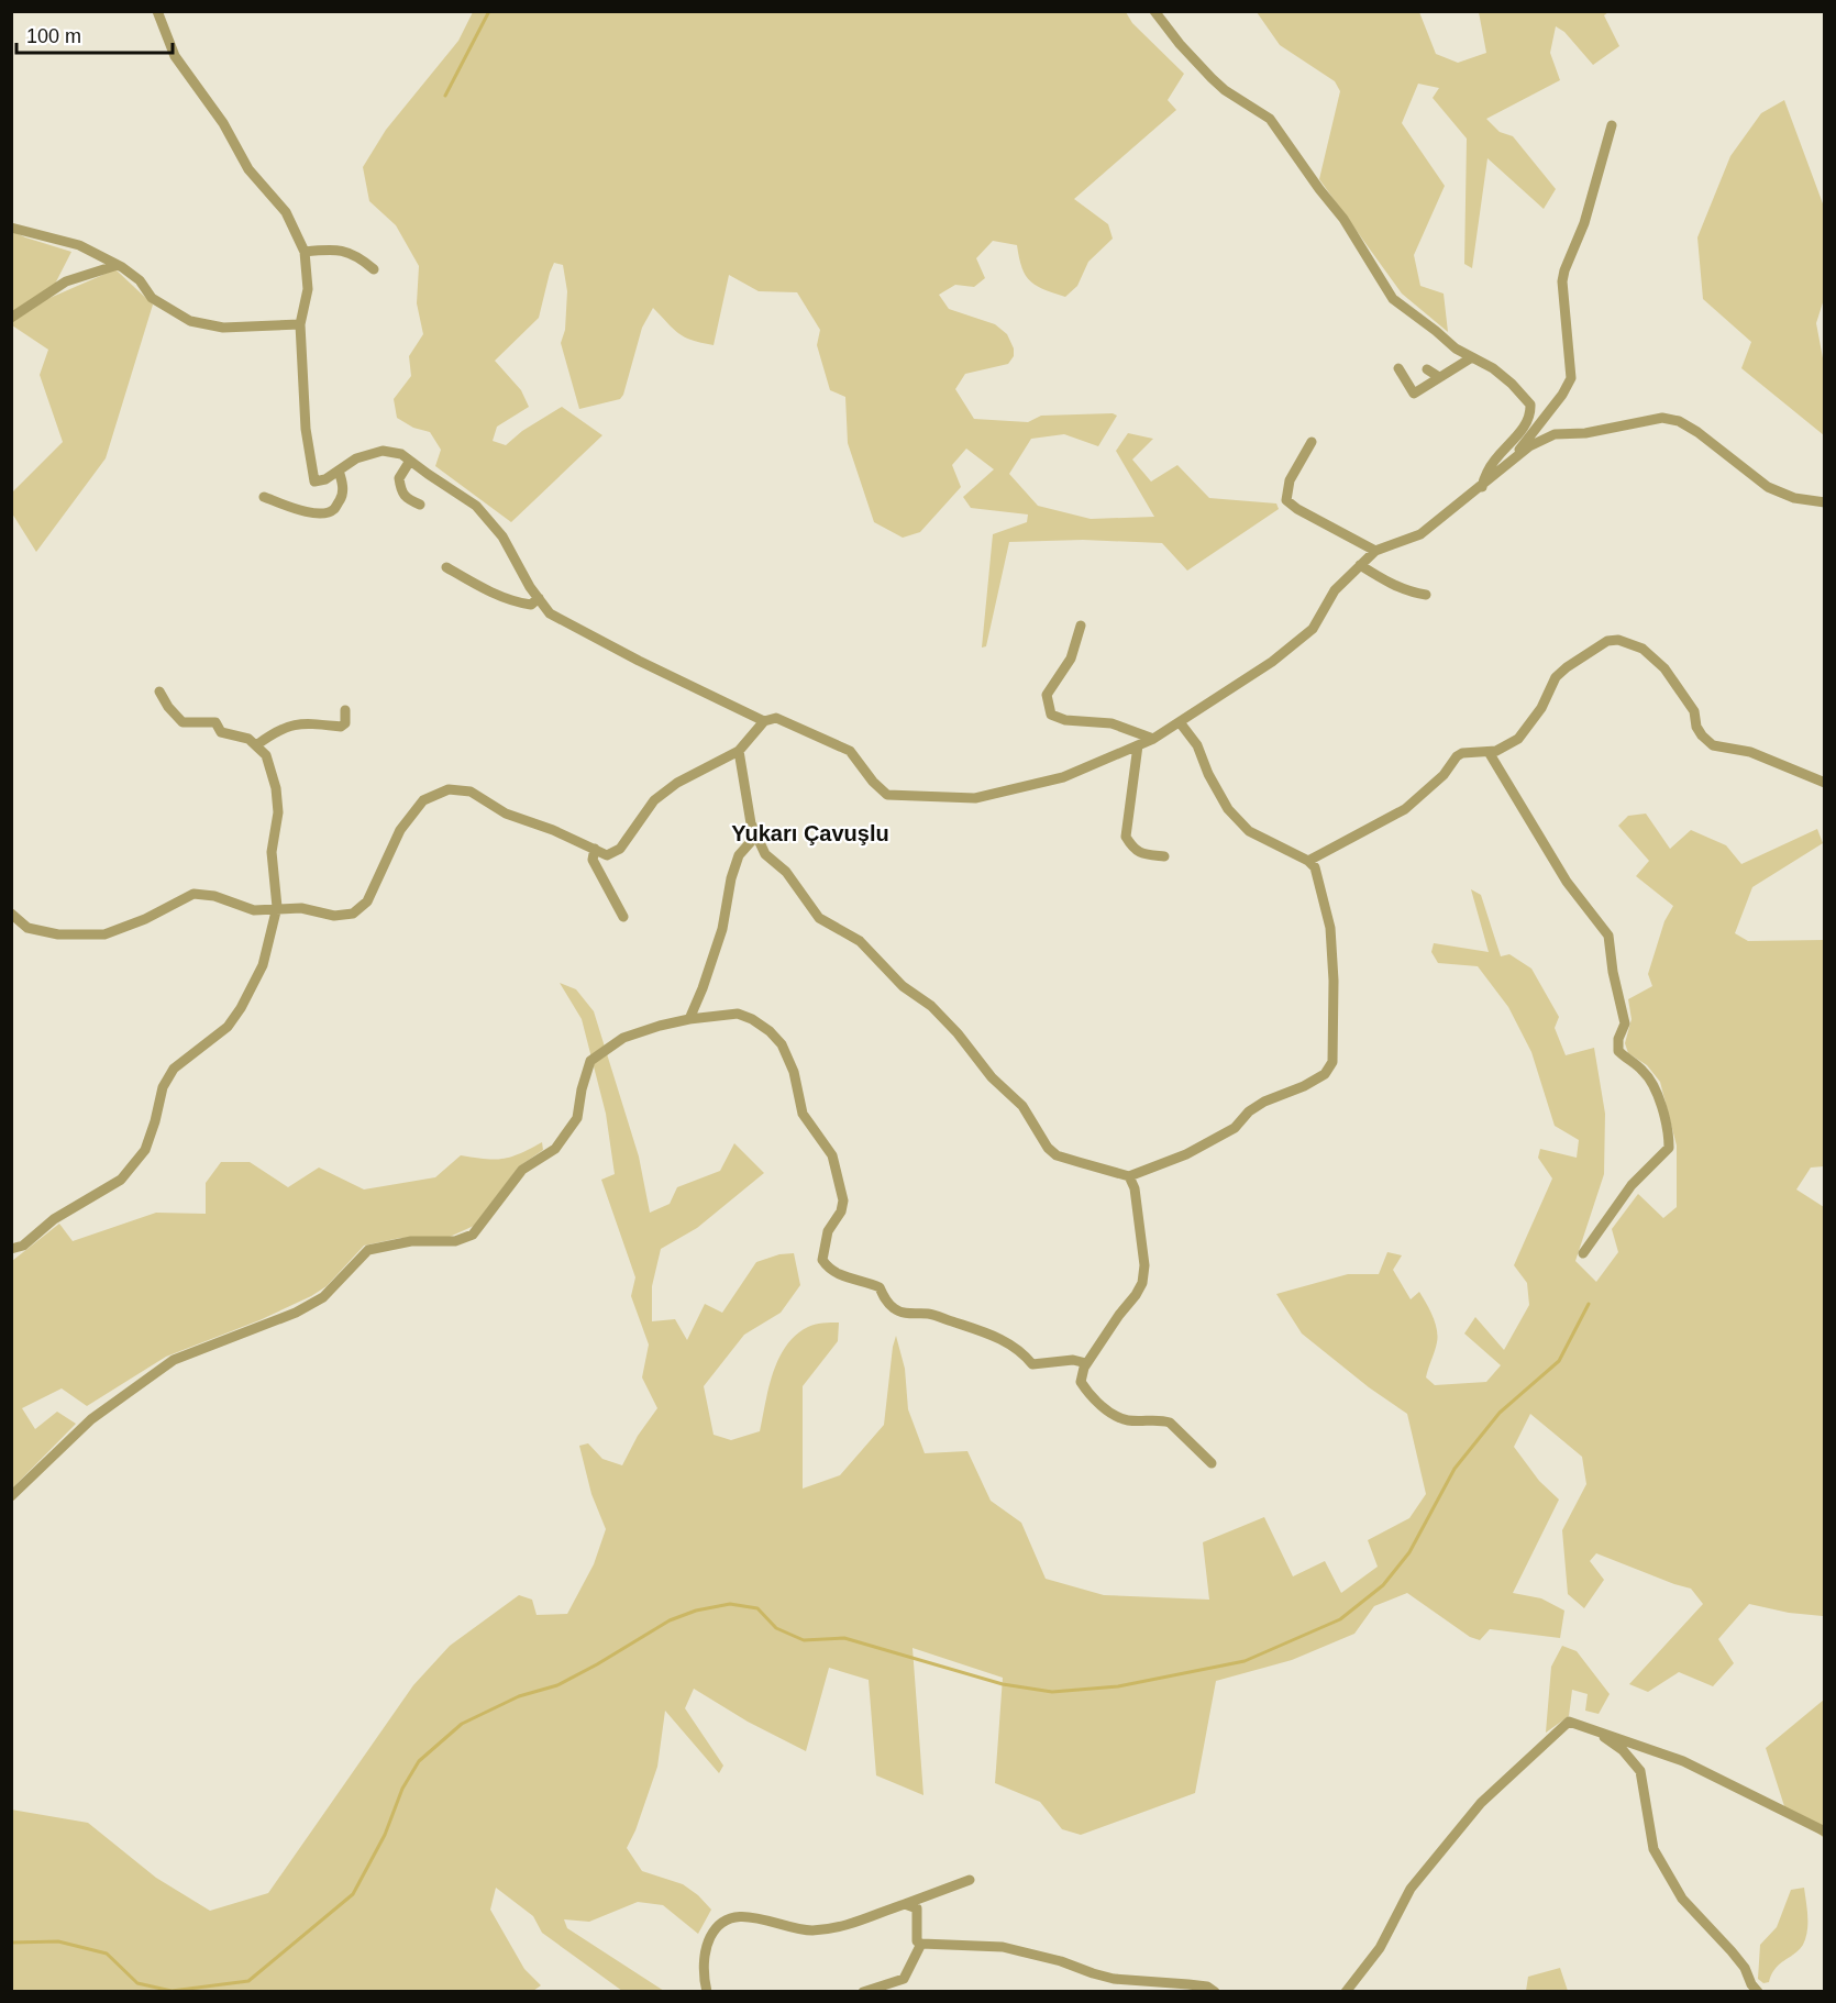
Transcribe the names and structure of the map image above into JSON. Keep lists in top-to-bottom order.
{
  "districts": ["Yukarı Çavuşlu"],
  "scale_bar": "100 m"
}
